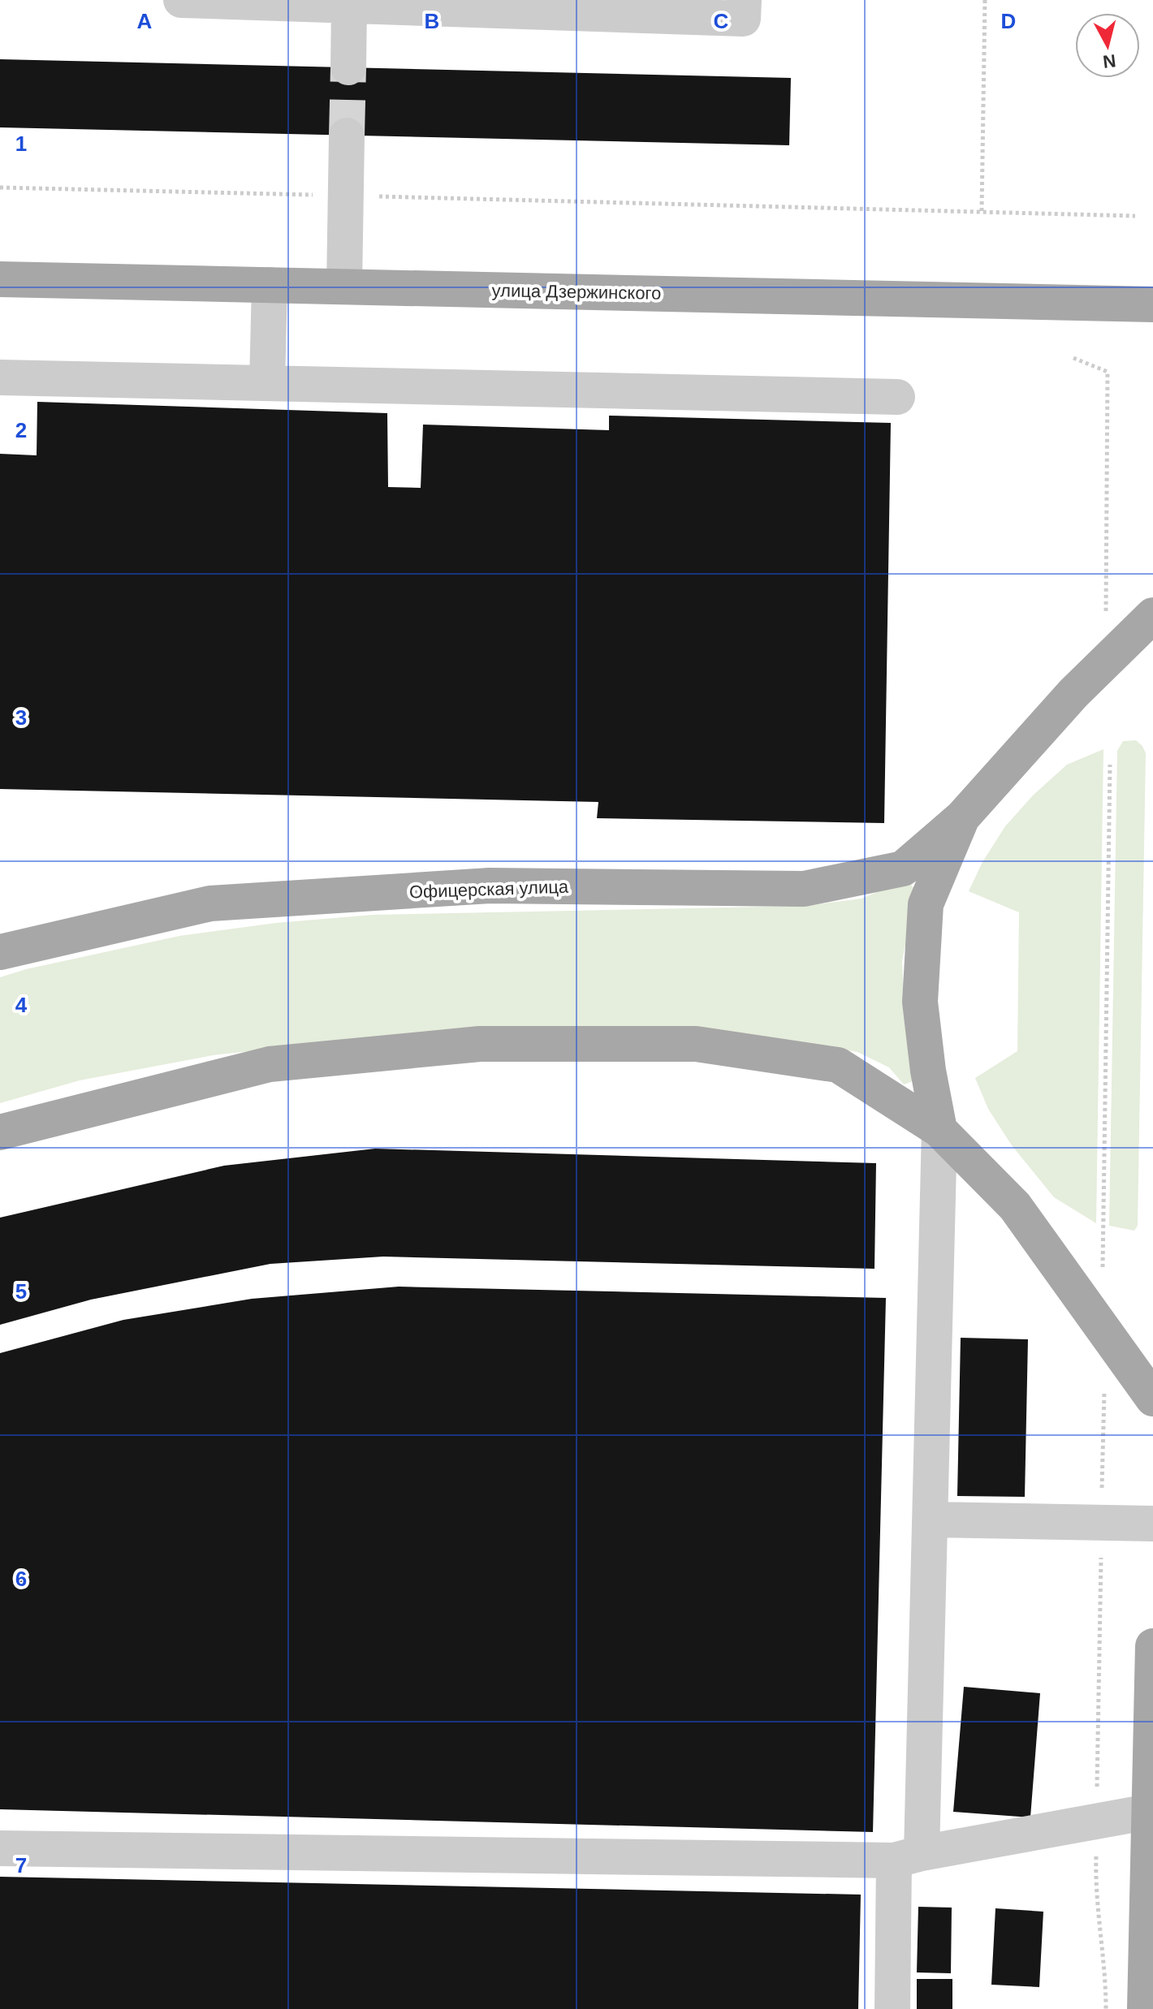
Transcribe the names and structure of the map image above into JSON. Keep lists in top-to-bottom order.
{
  "streets": {
    "main road": ["улица Дзержинского", "Офицерская улица"]
  },
  "north": "bottom",
  "grid": {
    "columns": [
      "A",
      "B",
      "C",
      "D"
    ],
    "rows": [
      "1",
      "2",
      "3",
      "4",
      "5",
      "6",
      "7"
    ]
  }
}
